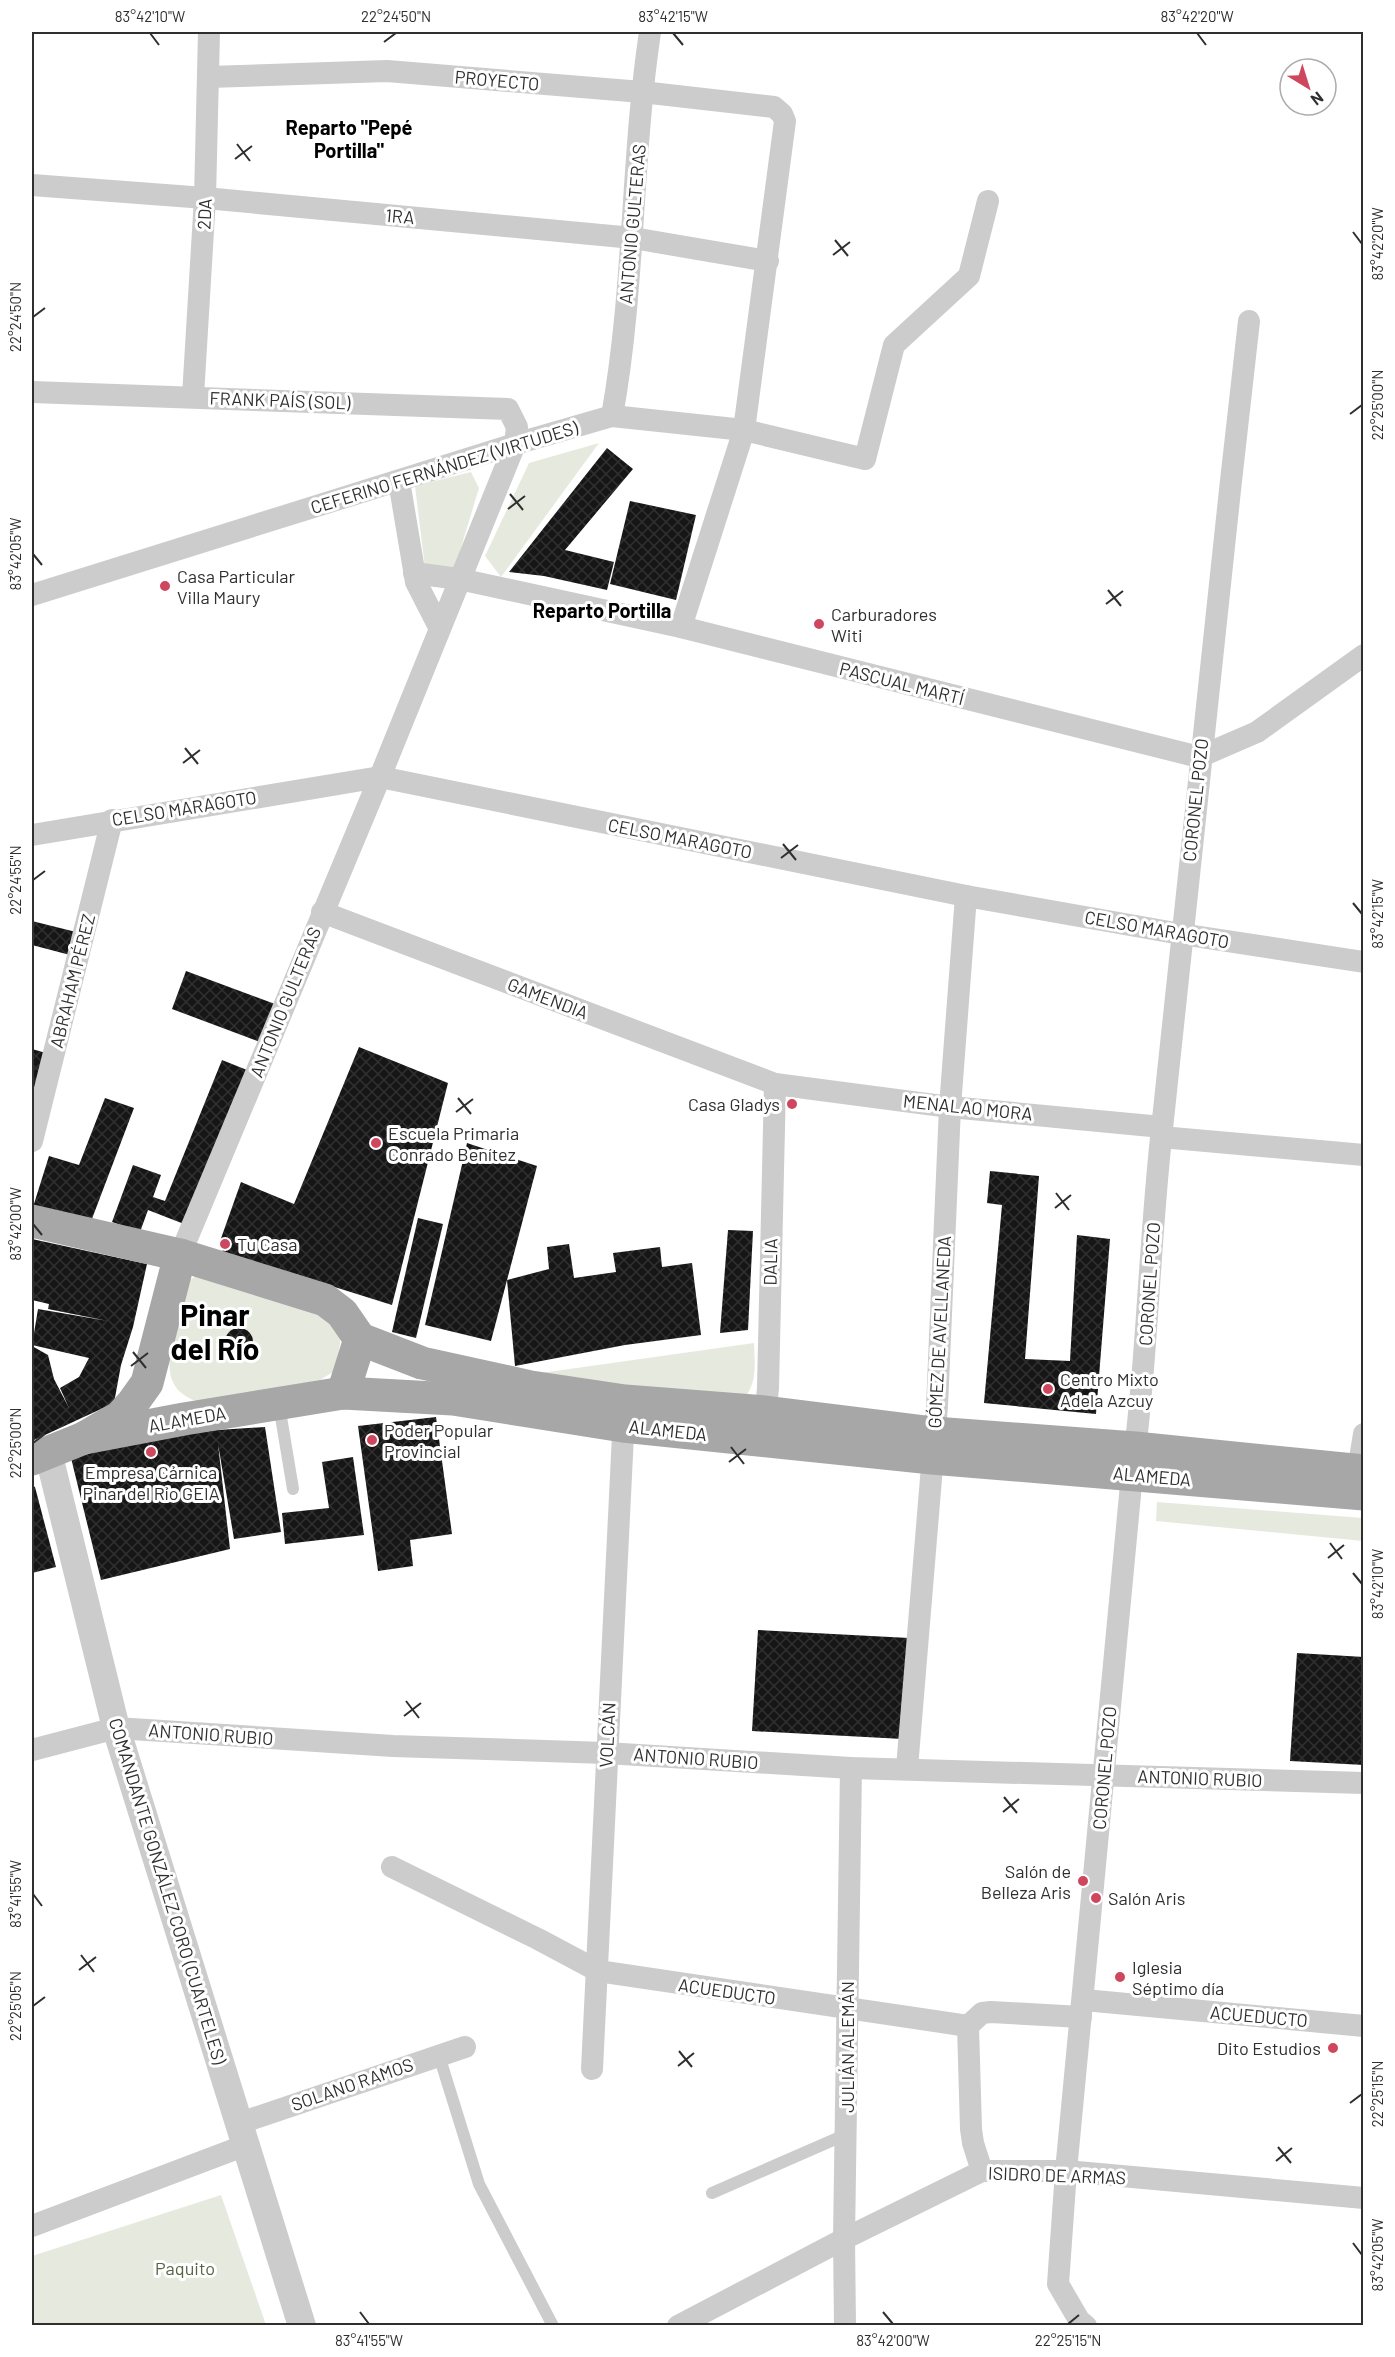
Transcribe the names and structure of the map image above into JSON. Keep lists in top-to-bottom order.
{
  "streets": {
    "main road": ["ANTONIO GULTERAS", "ALAMEDA"],
    "street": [
      "PROYECTO",
      "2DA",
      "1RA",
      "FRANK PAÍS (SOL)",
      "CEFERINO FERNÁNDEZ (VIRTUDES)",
      "PASCUAL MARTÍ",
      "CORONEL POZO",
      "CELSO MARAGOTO",
      "ABRAHAM PÉREZ",
      "GAMENDIA",
      "MENALAO MORA",
      "DALIA",
      "GÓMEZ DE AVELLANEDA",
      "ANTONIO RUBIO",
      "VOLCÁN",
      "COMANDANTE GONZÁLEZ CORO (CUARTELES)",
      "ACUEDUCTO",
      "JULIÁN ALEMÁN",
      "SOLANO RAMOS",
      "ISIDRO DE ARMAS"
    ]
  },
  "crossings": [
    ["PROYECTO", "2DA"],
    ["PROYECTO", "1RA"],
    ["PROYECTO", "ANTONIO GULTERAS"],
    ["2DA", "1RA"],
    ["2DA", "FRANK PAÍS (SOL)"],
    ["1RA", "ANTONIO GULTERAS"],
    ["ANTONIO GULTERAS", "FRANK PAÍS (SOL)"],
    ["ANTONIO GULTERAS", "CEFERINO FERNÁNDEZ (VIRTUDES)"],
    ["ANTONIO GULTERAS", "PASCUAL MARTÍ"],
    ["ANTONIO GULTERAS", "CELSO MARAGOTO"],
    ["ANTONIO GULTERAS", "GAMENDIA"],
    ["ANTONIO GULTERAS", "ALAMEDA"],
    ["FRANK PAÍS (SOL)", "CEFERINO FERNÁNDEZ (VIRTUDES)"],
    ["PASCUAL MARTÍ", "CORONEL POZO"],
    ["CORONEL POZO", "CELSO MARAGOTO"],
    ["CORONEL POZO", "MENALAO MORA"],
    ["CORONEL POZO", "ALAMEDA"],
    ["CORONEL POZO", "ANTONIO RUBIO"],
    ["CORONEL POZO", "ACUEDUCTO"],
    ["CORONEL POZO", "ISIDRO DE ARMAS"],
    ["CELSO MARAGOTO", "ABRAHAM PÉREZ"],
    ["CELSO MARAGOTO", "GÓMEZ DE AVELLANEDA"],
    ["GAMENDIA", "MENALAO MORA"],
    ["GAMENDIA", "DALIA"],
    ["MENALAO MORA", "DALIA"],
    ["MENALAO MORA", "GÓMEZ DE AVELLANEDA"],
    ["DALIA", "ALAMEDA"],
    ["GÓMEZ DE AVELLANEDA", "ALAMEDA"],
    ["GÓMEZ DE AVELLANEDA", "ANTONIO RUBIO"],
    ["ALAMEDA", "VOLCÁN"],
    ["ANTONIO RUBIO", "VOLCÁN"],
    ["ANTONIO RUBIO", "COMANDANTE GONZÁLEZ CORO (CUARTELES)"],
    ["ANTONIO RUBIO", "JULIÁN ALEMÁN"],
    ["VOLCÁN", "ACUEDUCTO"],
    ["COMANDANTE GONZÁLEZ CORO (CUARTELES)", "SOLANO RAMOS"],
    ["ACUEDUCTO", "JULIÁN ALEMÁN"],
    ["JULIÁN ALEMÁN", "ISIDRO DE ARMAS"]
  ],
  "districts": ["Reparto \"Pepé Portilla\"", "Reparto Portilla", "Pinar del Río"],
  "parks": ["Paquito"],
  "places": [
    "Casa Particular Villa Maury",
    "Carburadores Witi",
    "Casa Gladys",
    "Escuela Primaria Conrado Benítez",
    "Tu Casa",
    "Centro Mixto Adela Azcuy",
    "Poder Popular Provincial",
    "Empresa Cárnica Pinar del Río GEIA",
    "Salón de Belleza Aris",
    "Salón Aris",
    "Iglesia Séptimo día",
    "Dito Estudios"
  ],
  "north": "bottom right",
  "coordinates": [
    "83°42'10\"W",
    "22°24'50\"N",
    "83°42'15\"W",
    "83°42'20\"W",
    "22°25'00\"N",
    "83°42'05\"W",
    "22°24'55\"N",
    "83°42'00\"W",
    "83°41'55\"W",
    "22°25'05\"N",
    "22°25'15\"N"
  ]
}
